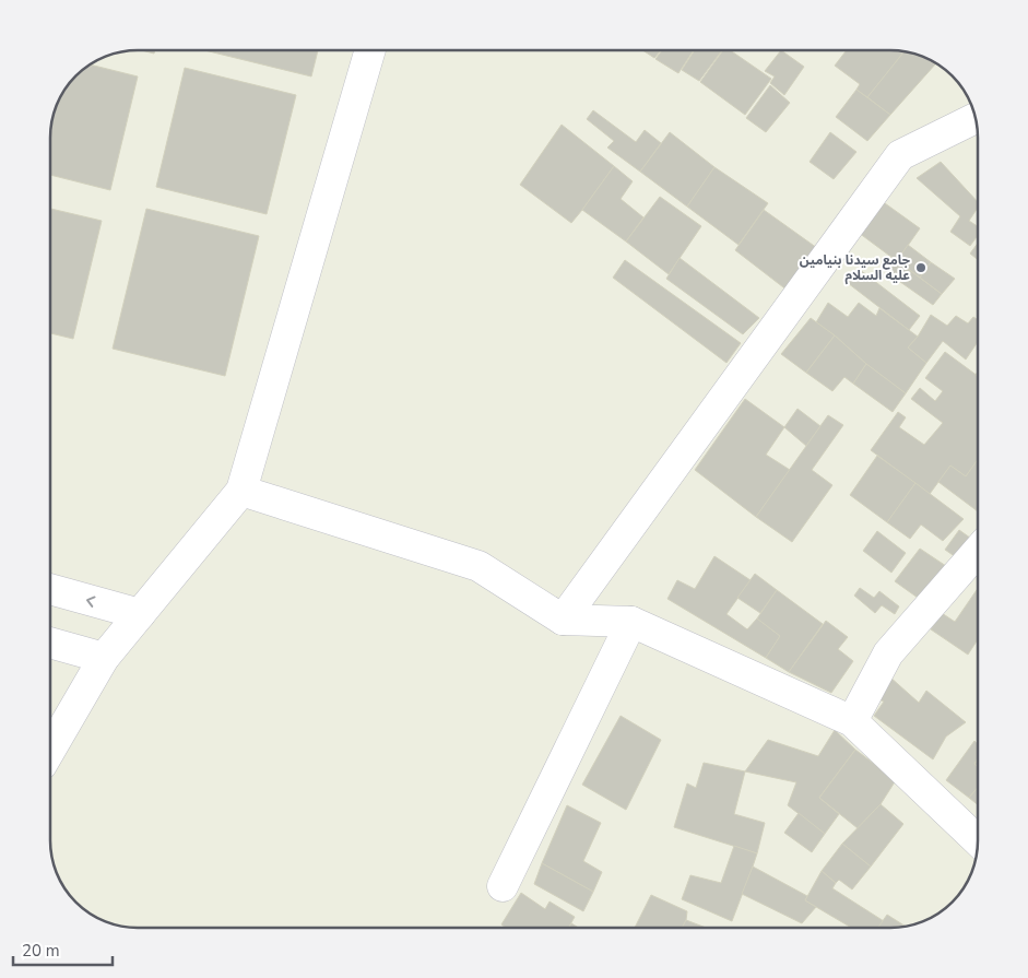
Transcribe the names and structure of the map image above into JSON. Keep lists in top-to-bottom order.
{
  "places": ["جامع سيدنا بنيامين عليه السلام"],
  "scale_bar": "20 m"
}
